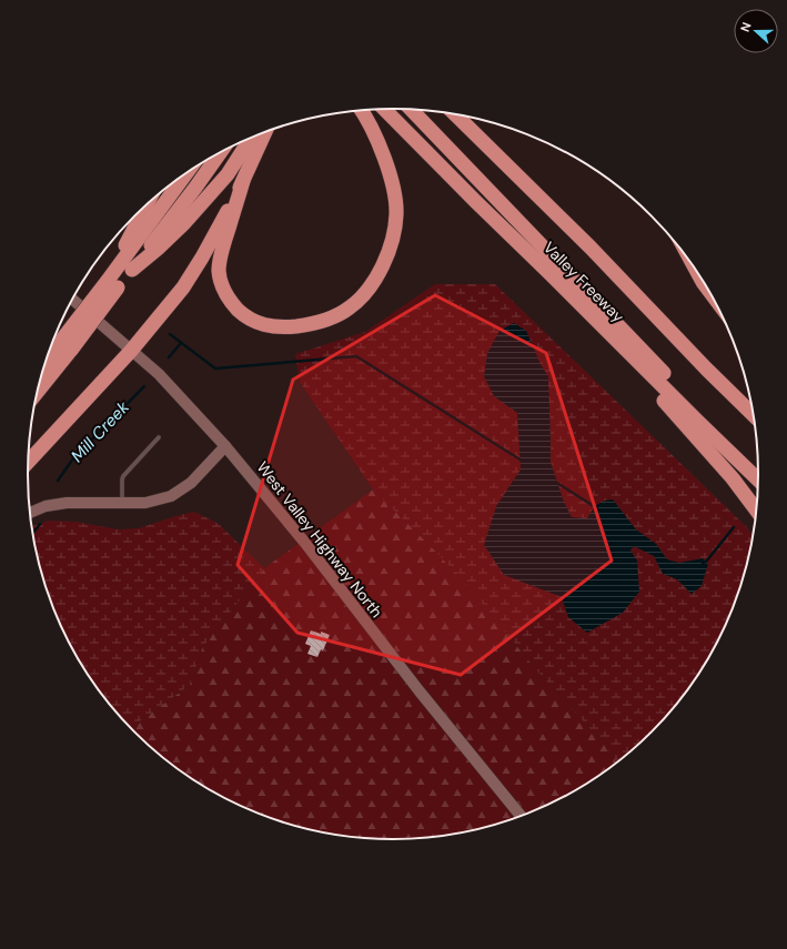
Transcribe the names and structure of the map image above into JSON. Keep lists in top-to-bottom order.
{
  "streets": {
    "highway": ["Valley Freeway"],
    "main road": ["West Valley Highway North"]
  },
  "water": ["Mill Creek"],
  "north": "left"
}
